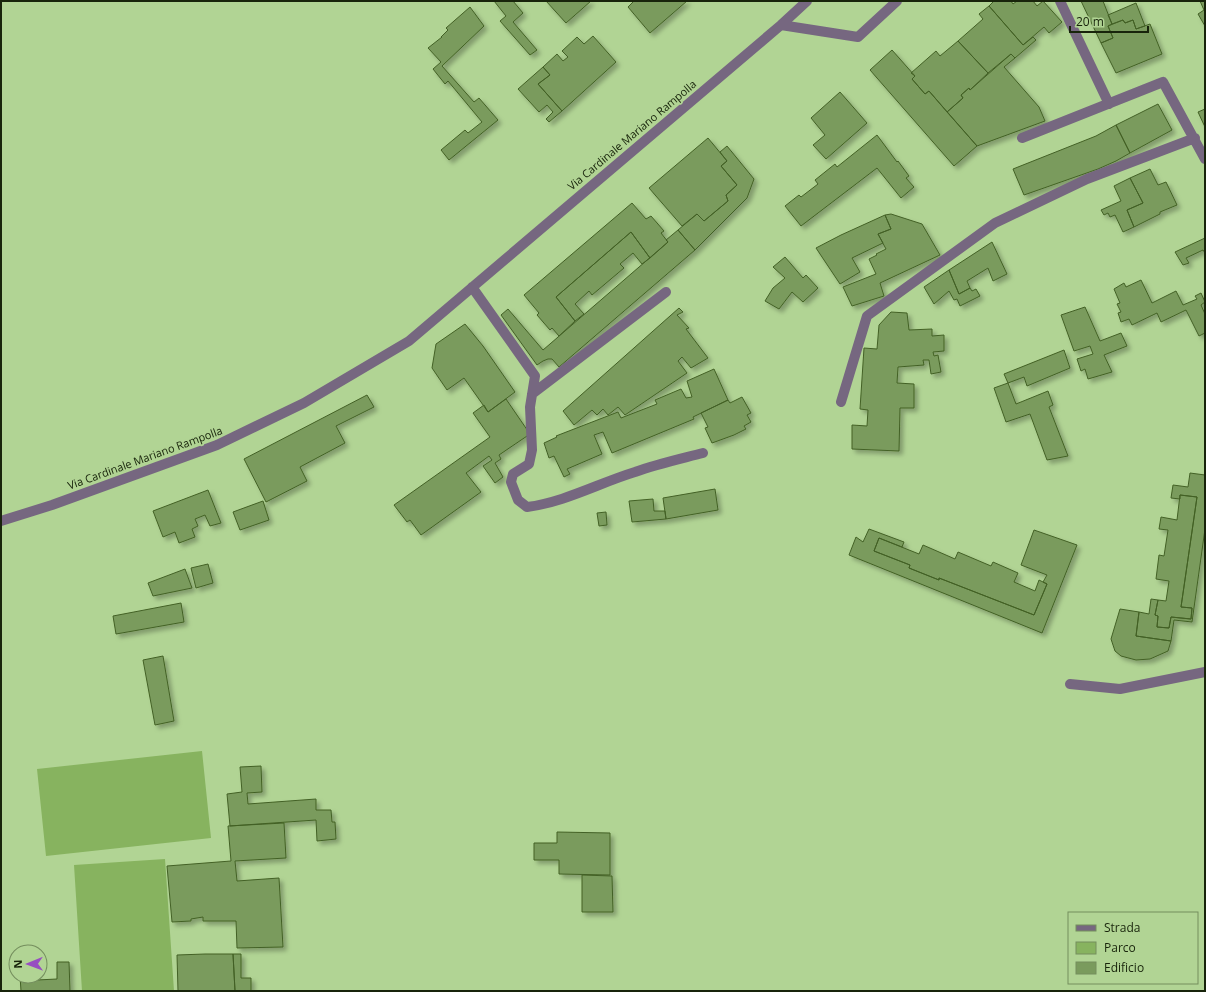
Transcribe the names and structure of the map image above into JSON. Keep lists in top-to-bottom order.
{
  "streets": {
    "street": ["Via Cardinale Mariano Rampolla"]
  },
  "legend": ["Strada", "Parco", "Edificio"],
  "scale_bar": "20 m",
  "north": "left"
}
